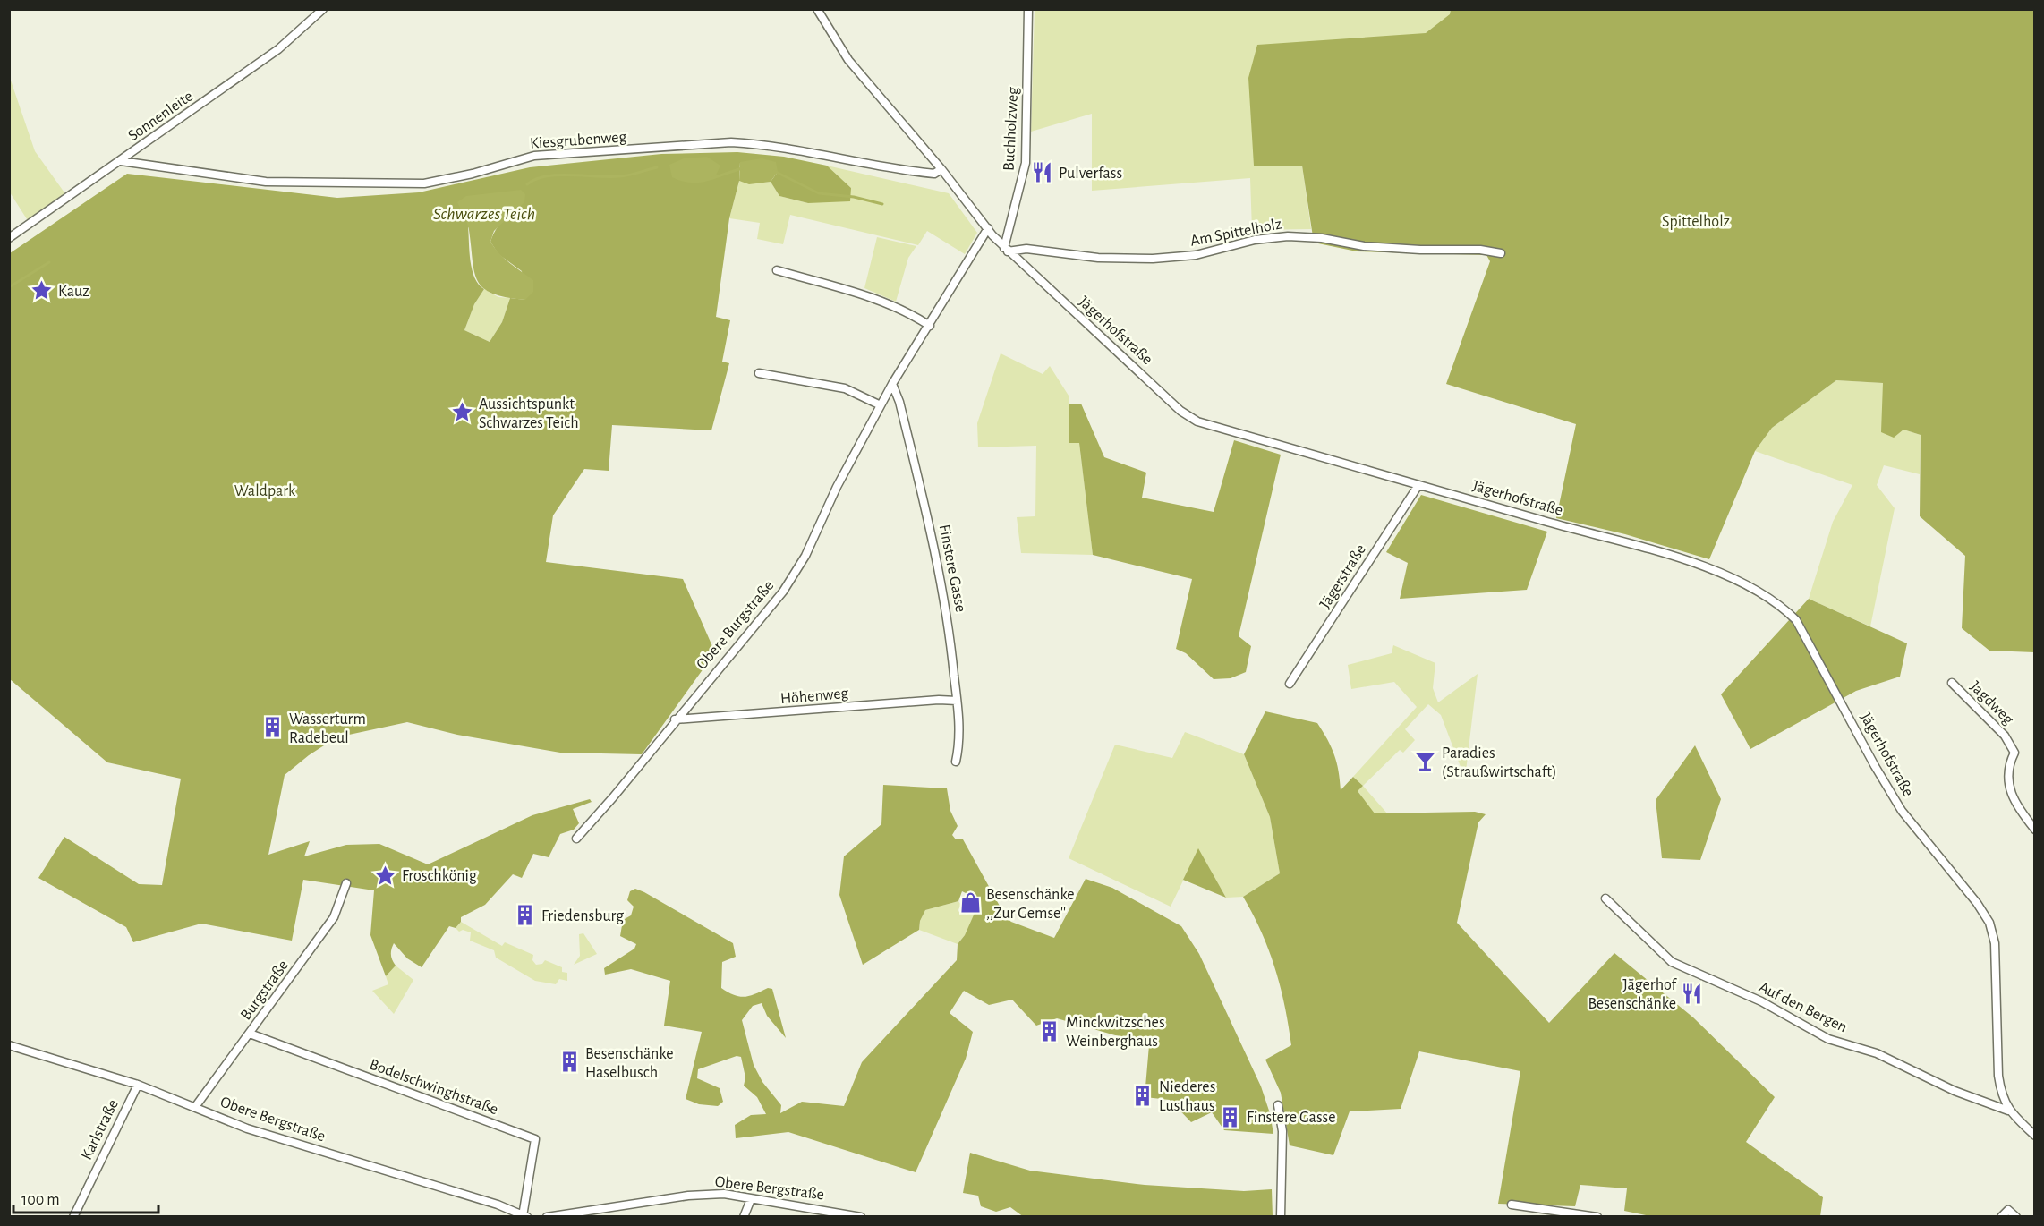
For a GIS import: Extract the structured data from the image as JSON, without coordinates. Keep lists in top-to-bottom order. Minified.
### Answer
{"streets":{"street":["Sonnenleite","Buchholzweg","Kiesgrubenweg","Am Spittelholz","Jägerhofstraße","Finstere Gasse","Jägerstraße","Obere Burgstraße","Höhenweg","Jagdweg","Burgstraße","Auf den Bergen","Bodelschwinghstraße","Obere Bergstraße","Karlstraße"]},"crossings":[["Sonnenleite","Kiesgrubenweg"],["Buchholzweg","Am Spittelholz"],["Buchholzweg","Jägerhofstraße"],["Kiesgrubenweg","Jägerhofstraße"],["Am Spittelholz","Jägerhofstraße"],["Jägerhofstraße","Jägerstraße"],["Jägerhofstraße","Obere Burgstraße"],["Jägerhofstraße","Auf den Bergen"],["Finstere Gasse","Obere Burgstraße"],["Finstere Gasse","Höhenweg"],["Obere Burgstraße","Höhenweg"],["Burgstraße","Bodelschwinghstraße"],["Burgstraße","Obere Bergstraße"],["Bodelschwinghstraße","Obere Bergstraße"],["Obere Bergstraße","Karlstraße"]],"water":["Schwarzes Teich"],"parks":["Spittelholz","Waldpark"],"places":{"restaurant":["Pulverfass","Jägerhof Besenschänke"],"place":["Kauz","Aussichtspunkt Schwarzes Teich","Froschkönig"],"building":["Wasserturm Radebeul","Friedensburg","Minckwitzsches Weinberghaus","Besenschänke Haselbusch","Niederes Lusthaus","Finstere Gasse"],"bar":["Paradies (Straußwirtschaft)"],"shop":["Besenschänke ,,Zur Gemse''"]},"scale_bar":"100 m"}
